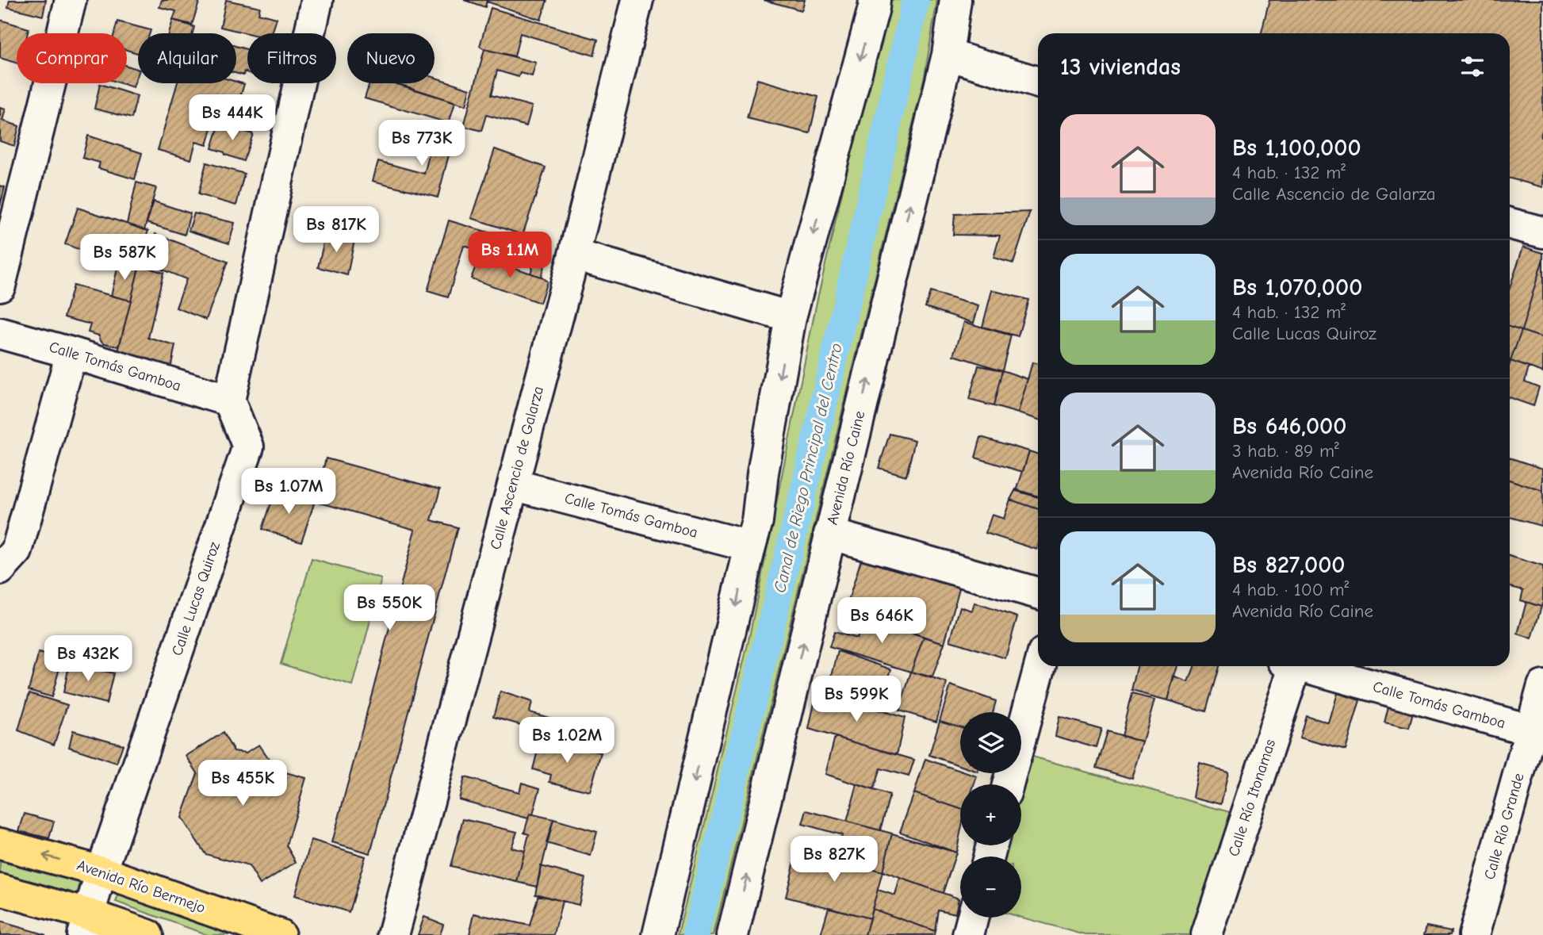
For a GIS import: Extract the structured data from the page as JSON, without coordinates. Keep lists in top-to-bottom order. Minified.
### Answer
{"streets":{"main road":["Avenida Río Bermejo"],"street":["Calle Tomás Gamboa","Calle Ascencio de Galarza","Avenida Río Caine","Calle Lucas Quiroz","Calle Río Itonamas","Calle Río Grande"]},"crossings":[["Calle Tomás Gamboa","Calle Ascencio de Galarza"],["Calle Tomás Gamboa","Calle Lucas Quiroz"],["Calle Tomás Gamboa","Calle Río Grande"],["Calle Lucas Quiroz","Avenida Río Bermejo"]],"water":["Canal de Riego Principal del Centro"],"page":{"chip":["Comprar","Alquilar","Filtros","Nuevo"],"heading":"13 viviendas","price":["Bs 444K","Bs 773K","Bs 817K","Bs 1.1M","Bs 587K","Bs 1.07M","Bs 550K","Bs 646K","Bs 432K","Bs 599K","Bs 1.02M","Bs 455K","Bs 827K"],"list":[{"name":"Bs 1,100,000","note":"4 hab. · 132 m² · Calle Ascencio de Galarza"},{"name":"Bs 1,070,000","note":"4 hab. · 132 m² · Calle Lucas Quiroz"},{"name":"Bs 646,000","note":"3 hab. · 89 m² · Avenida Río Caine"},{"name":"Bs 827,000","note":"4 hab. · 100 m² · Avenida Río Caine"}],"map_buttons":["+","−"]}}
